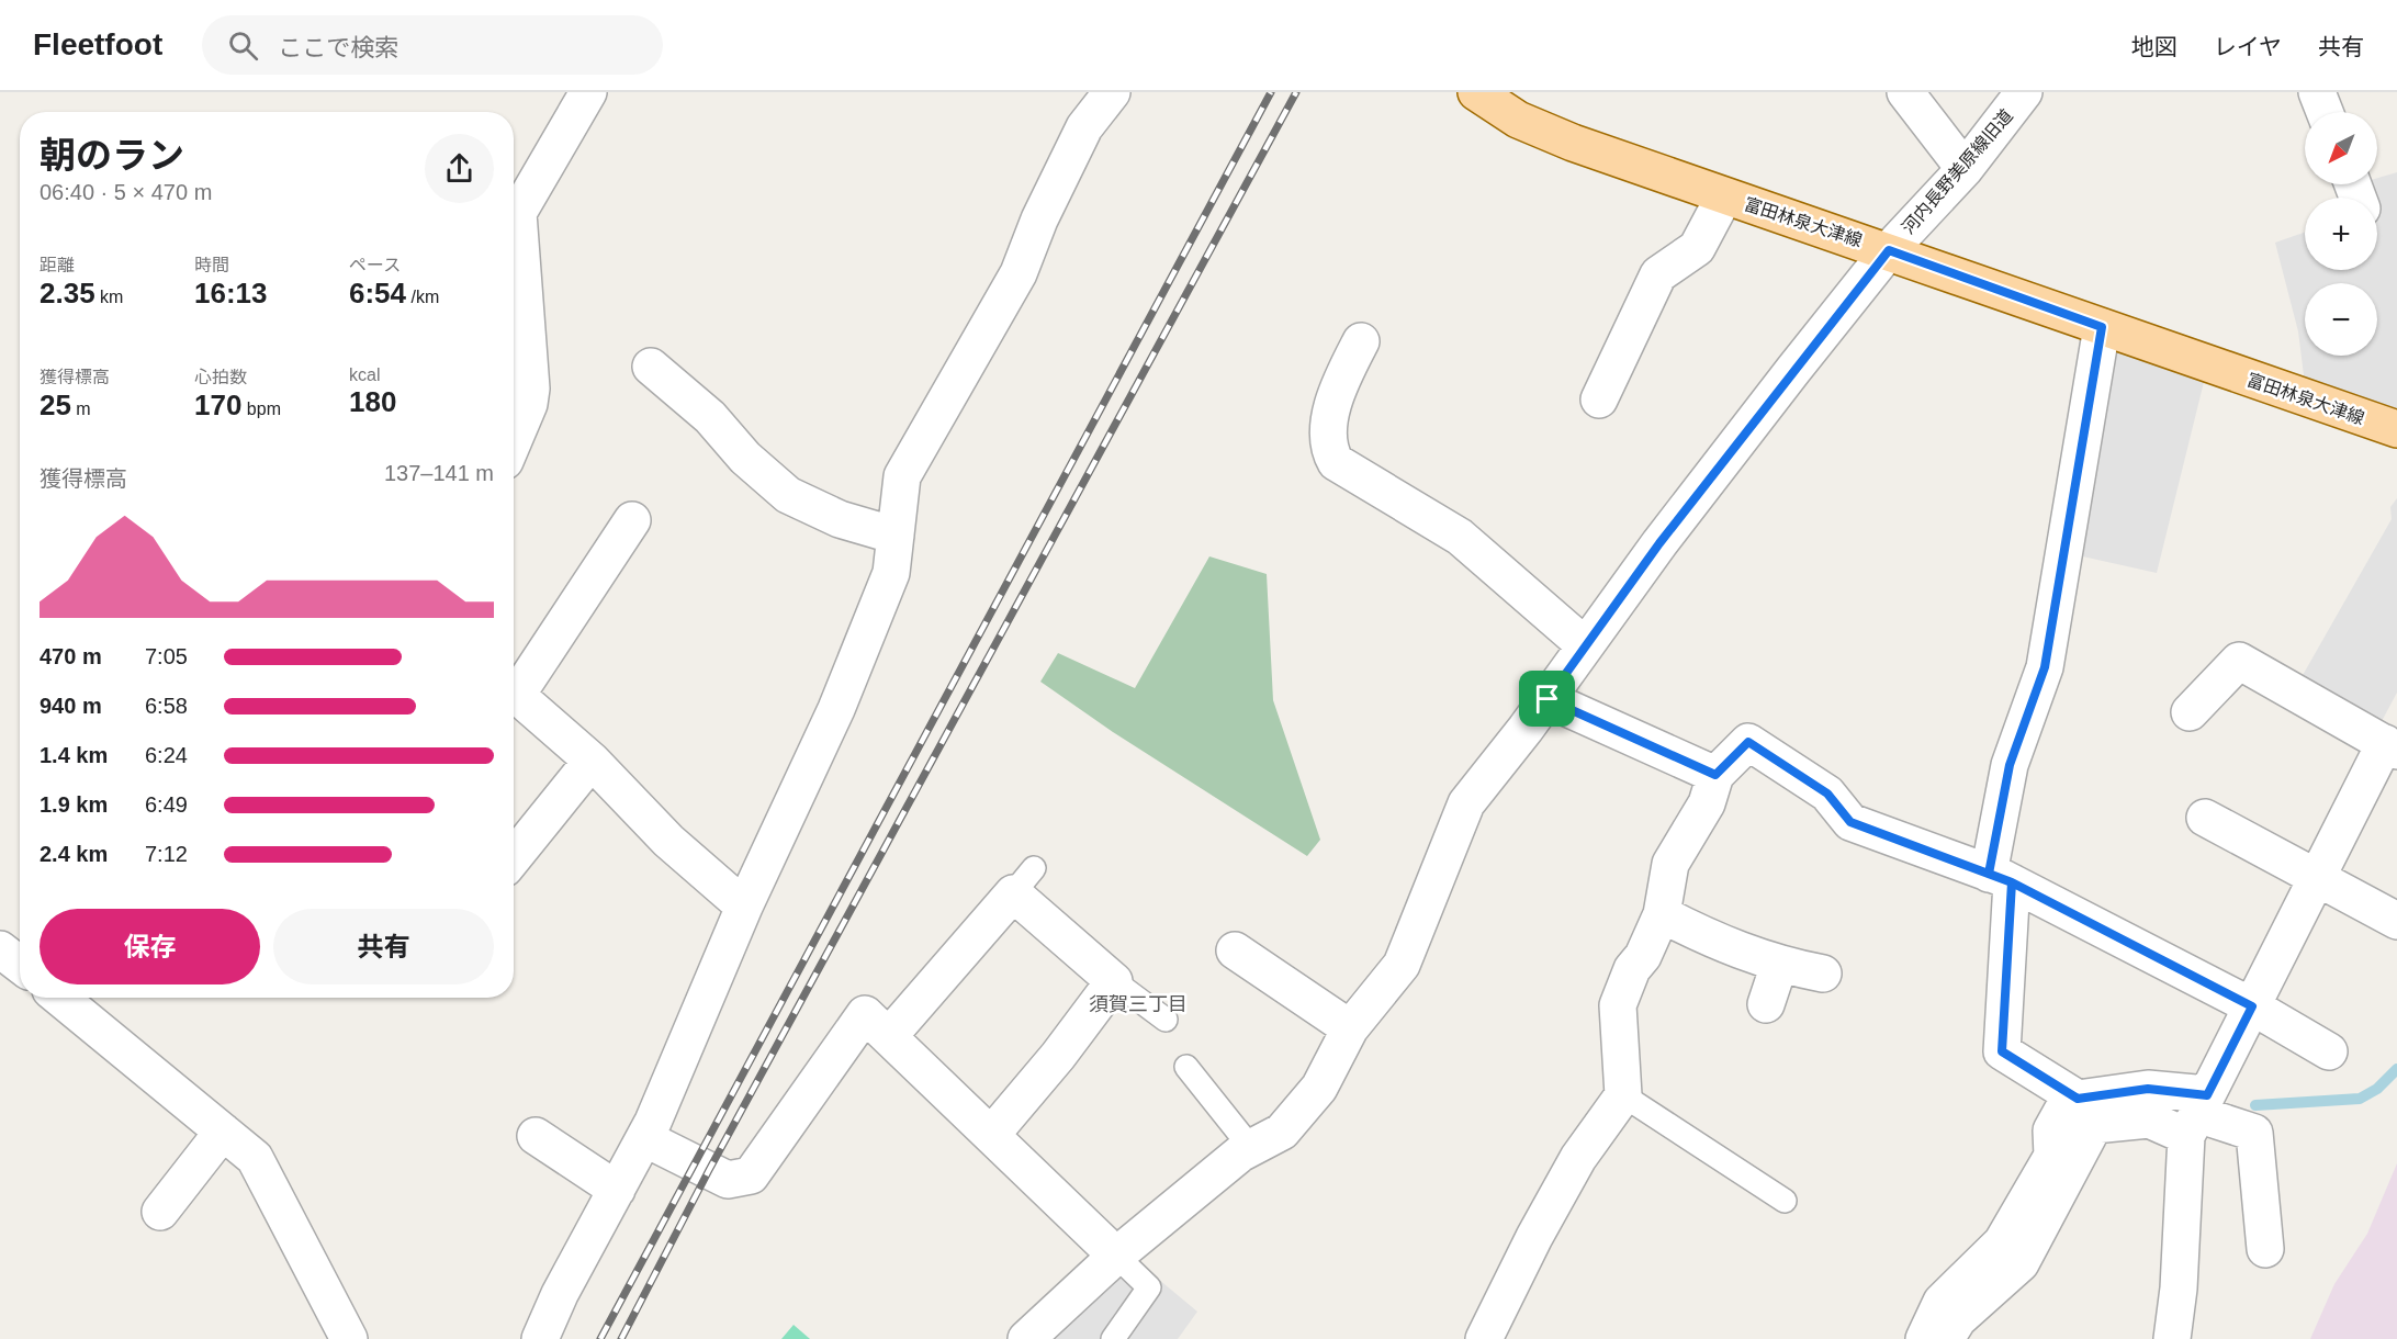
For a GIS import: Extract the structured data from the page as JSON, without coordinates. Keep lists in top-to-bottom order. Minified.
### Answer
{"streets":{"main road":["富田林泉大津線"],"street":["河内長野美原線旧道"]},"crossings":[["河内長野美原線旧道","富田林泉大津線"]],"districts":["須賀三丁目"],"north":"bottom left","page":{"header":"Fleetfoot","search":"ここで検索","nav":["地図","レイヤ","共有"],"map_buttons":["+","−"],"heading":["朝のラン","06:40 · 5 × 470 m"],"stats":[["距離","2.35 km"],["時間","16:13"],["ペース","6:54 /km"],["獲得標高","25 m"],["心拍数","170 bpm"],["kcal","180"]],"chart":["獲得標高","137–141 m"],"list":[{"name":"470 m","note":"7:05"},{"name":"940 m","note":"6:58"},{"name":"1.4 km","note":"6:24"},{"name":"1.9 km","note":"6:49"},{"name":"2.4 km","note":"7:12"}],"buttons":["保存","共有"]}}
